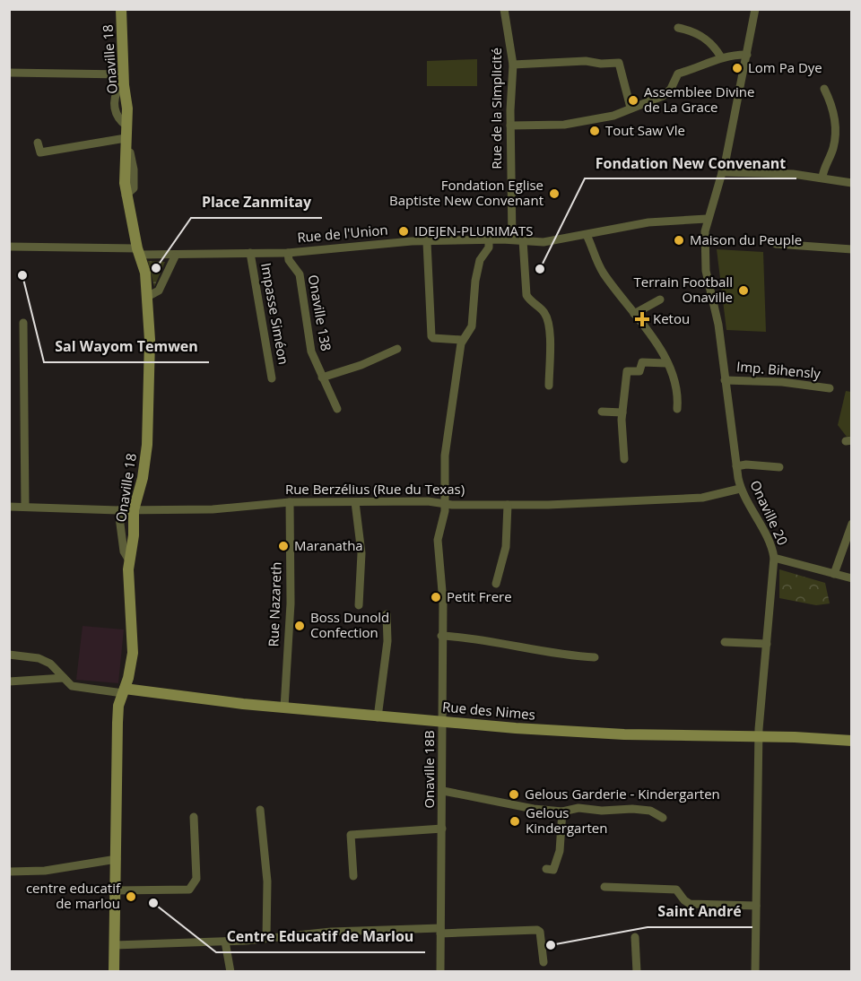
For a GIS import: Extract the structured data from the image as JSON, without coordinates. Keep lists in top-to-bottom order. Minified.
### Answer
{"streets":{"street":["Onaville 18","Rue de la Simplicité","Rue de l'Union","Onaville 138","Impasse Siméon","Imp. Bihensly","Rue Berzélius (Rue du Texas)","Onaville 20","Rue Nazareth","Rue des Nimes","Onaville 18B"]},"crossings":[["Onaville 18","Rue de l'Union"],["Onaville 18","Rue Berzélius (Rue du Texas)"],["Onaville 18","Rue des Nimes"],["Rue de la Simplicité","Rue de l'Union"],["Rue de l'Union","Onaville 138"],["Rue de l'Union","Impasse Siméon"],["Rue de l'Union","Onaville 20"],["Rue de l'Union","Onaville 18B"],["Imp. Bihensly","Onaville 20"],["Rue Berzélius (Rue du Texas)","Onaville 20"],["Rue Berzélius (Rue du Texas)","Rue Nazareth"],["Rue Berzélius (Rue du Texas)","Onaville 18B"],["Onaville 20","Rue des Nimes"],["Rue Nazareth","Rue des Nimes"],["Rue des Nimes","Onaville 18B"]],"places":{"other":["Lom Pa Dye","Assemblee Divine de La Grace","Tout Saw Vle","Fondation Eglise Baptiste New Convenant","IDEJEN-PLURIMATS","Maison du Peuple","Place Zanmitay","Fondation New Convenant","Sal Wayom Temwen","Terrain Football Onaville","Maranatha","Petit Frere","Boss Dunold Confection","Gelous Garderie - Kindergarten","Gelous Kindergarten","centre educatif de marlou","Centre Educatif de Marlou","Saint André"],"health":["Ketou"]}}
